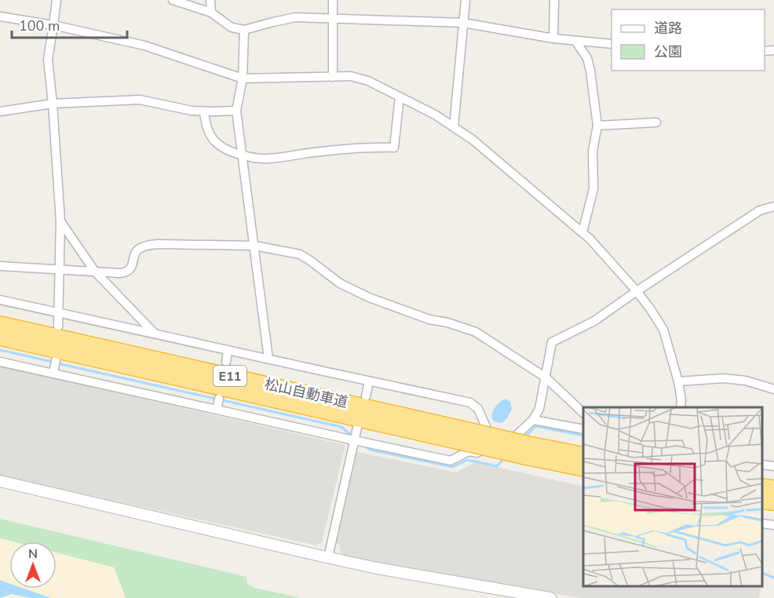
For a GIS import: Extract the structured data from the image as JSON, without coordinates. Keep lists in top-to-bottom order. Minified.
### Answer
{"streets":{"highway":["E11","松山自動車道"]},"legend":["道路","公園"],"scale_bar":"100 m","north":"top"}
